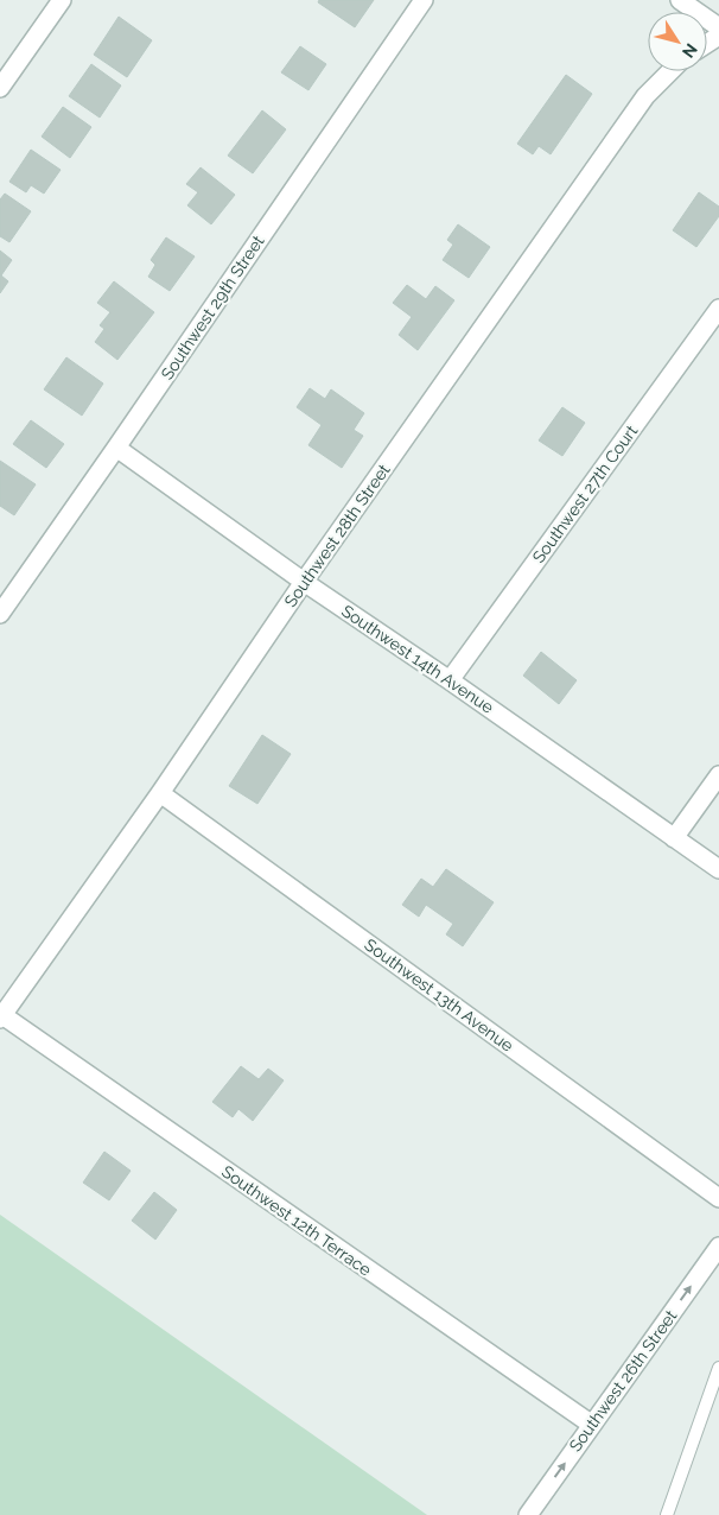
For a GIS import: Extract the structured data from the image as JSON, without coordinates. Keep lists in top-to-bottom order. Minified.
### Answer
{"streets":{"street":["Southwest 29th Street","Southwest 27th Court","Southwest 28th Street","Southwest 14th Avenue","Southwest 13th Avenue","Southwest 12th Terrace","Southwest 26th Street"]},"crossings":[["Southwest 29th Street","Southwest 14th Avenue"],["Southwest 27th Court","Southwest 14th Avenue"],["Southwest 28th Street","Southwest 14th Avenue"],["Southwest 28th Street","Southwest 13th Avenue"],["Southwest 28th Street","Southwest 12th Terrace"],["Southwest 12th Terrace","Southwest 26th Street"]],"one_way":["Southwest 26th Street"],"north":"bottom right"}
